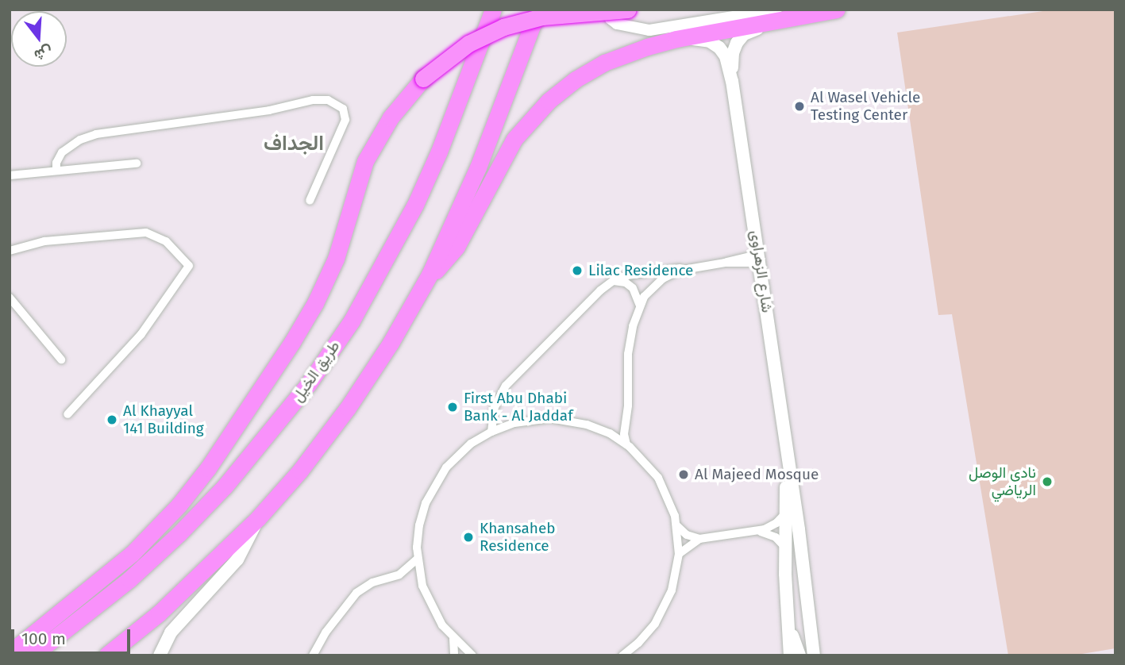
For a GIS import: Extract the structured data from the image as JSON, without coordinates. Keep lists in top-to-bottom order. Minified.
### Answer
{"streets":{"highway":["طريق الخيل"],"main road":["شارع الزهراوى"]},"districts":["الجداف"],"places":["Al Wasel Vehicle Testing Center","Lilac Residence","First Abu Dhabi Bank - Al Jaddaf","Al Khayyal 141 Building","Al Majeed Mosque","نادي الوصل الرياضي","Khansaheb Residence"],"scale_bar":"100 m","north":"bottom"}
